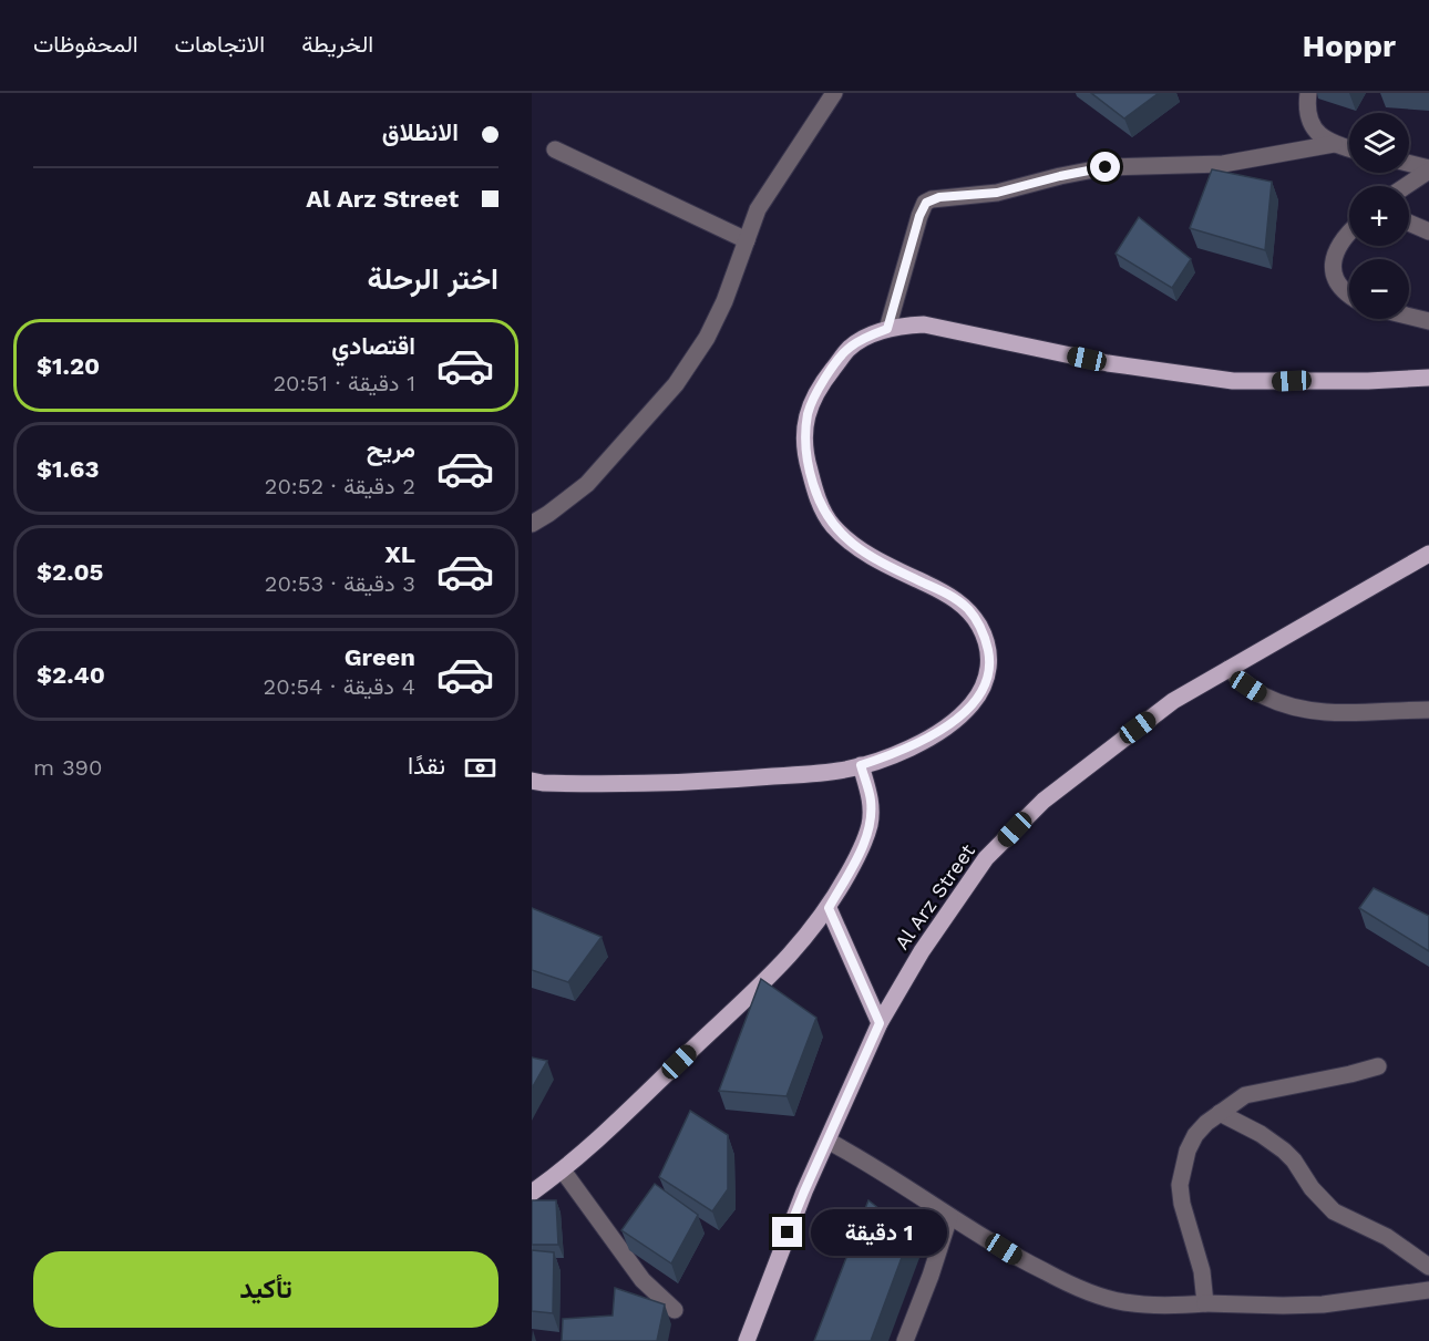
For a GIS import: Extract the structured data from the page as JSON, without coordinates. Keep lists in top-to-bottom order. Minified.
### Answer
{"streets":{"main road":["Al Arz Street"]},"page":{"header":"Hoppr","nav":["الخريطة","الاتجاهات","المحفوظات"],"banner":["الانطلاق","Al Arz Street"],"map_buttons":["+","−"],"heading":"اختر الرحلة","list":[{"name":"اقتصادي","note":"1 دقيقة · 20:51","value":"$1.20"},{"name":"مريح","note":"2 دقيقة · 20:52","value":"$1.63"},{"name":"XL","note":"3 دقيقة · 20:53","value":"$2.05"},{"name":"Green","note":"4 دقيقة · 20:54","value":"$2.40"}],"pay":["نقدًا","390 m"],"bubble":"1 دقيقة","buttons":"تأكيد"}}
